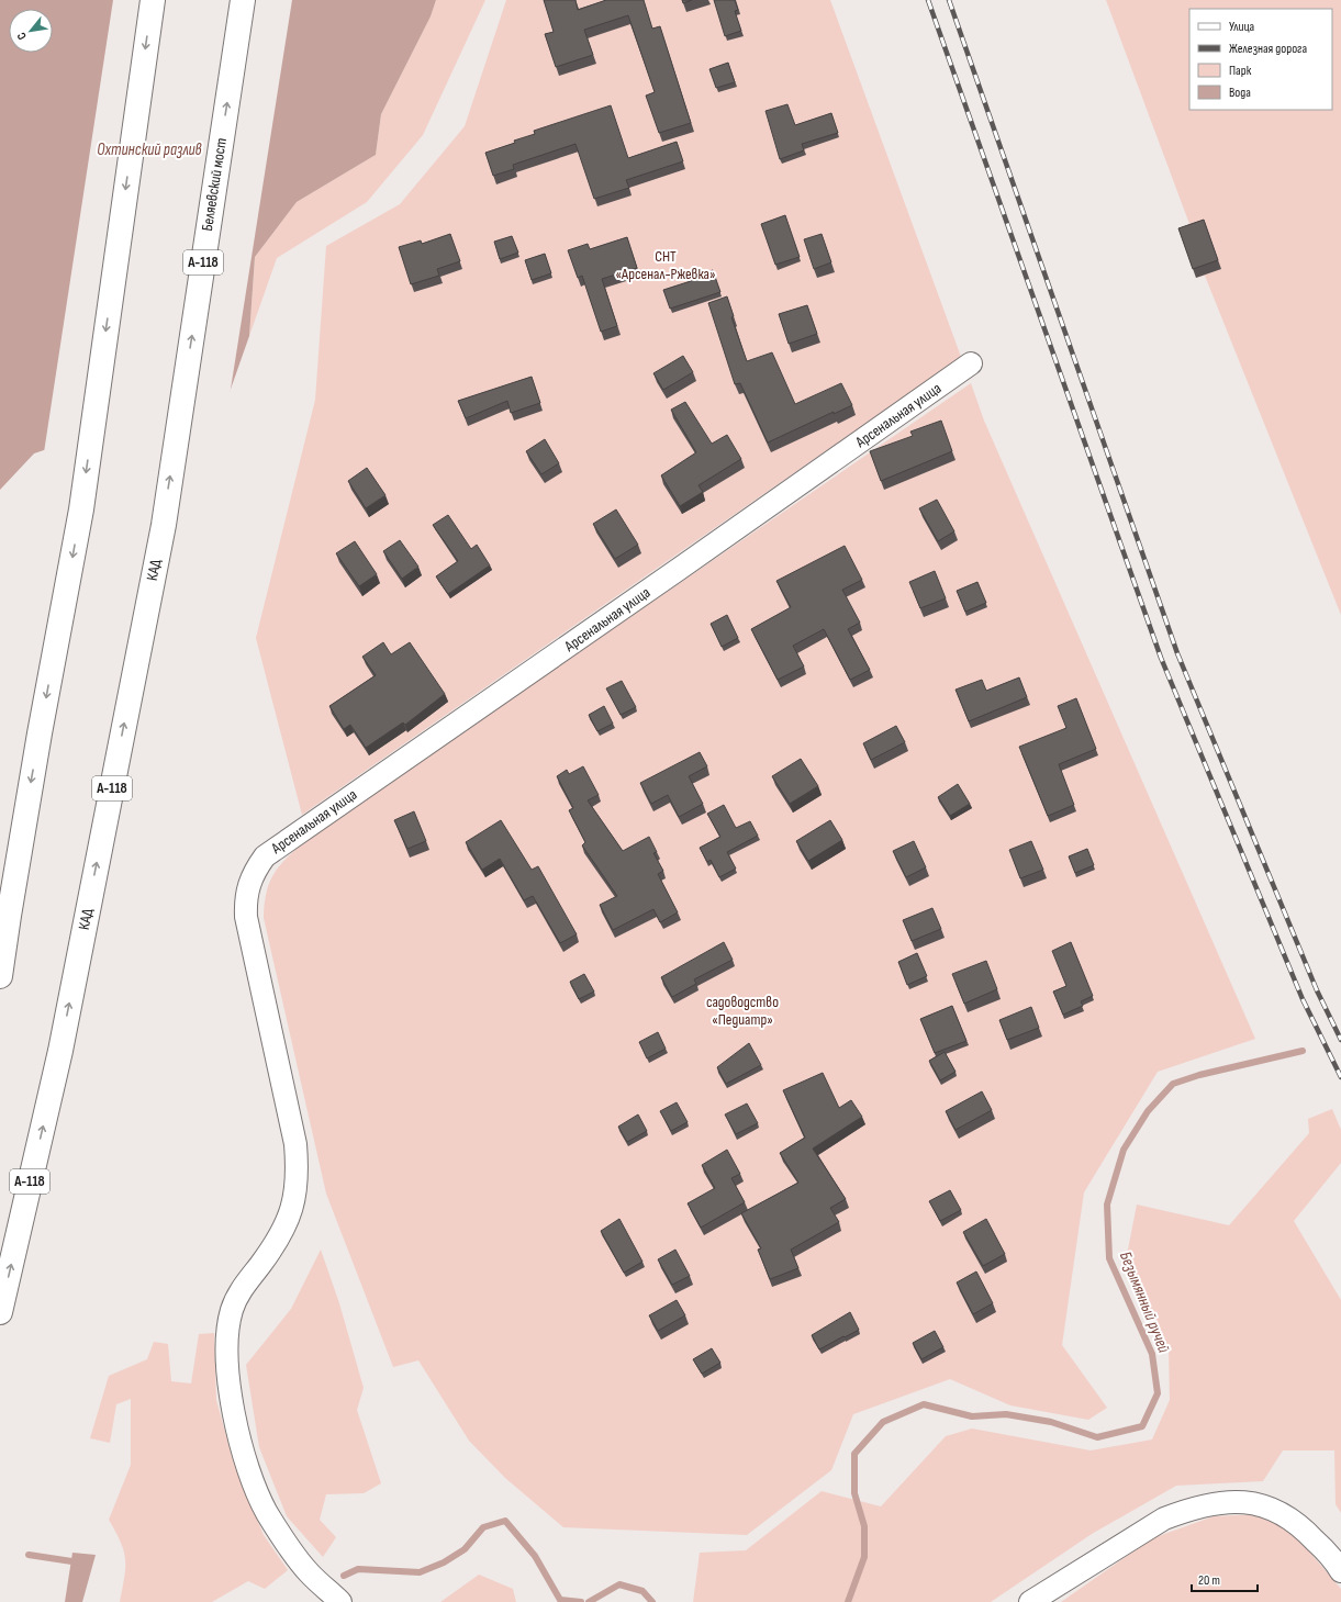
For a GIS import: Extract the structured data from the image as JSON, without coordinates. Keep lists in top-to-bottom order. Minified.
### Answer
{"streets":{"highway":["Беляевский мост","А-118","КАД"],"street":["Арсенальная улица"]},"crossings":[["Беляевский мост","КАД"]],"water":["Охтинский разлив","Безымянный ручей"],"parks":["СНТ «Арсенал-Ржевка»","садоводство «Педиатр»"],"legend":["Улица","Железная дорога","Парк","Вода"],"scale_bar":"20 m","north":"bottom left"}
